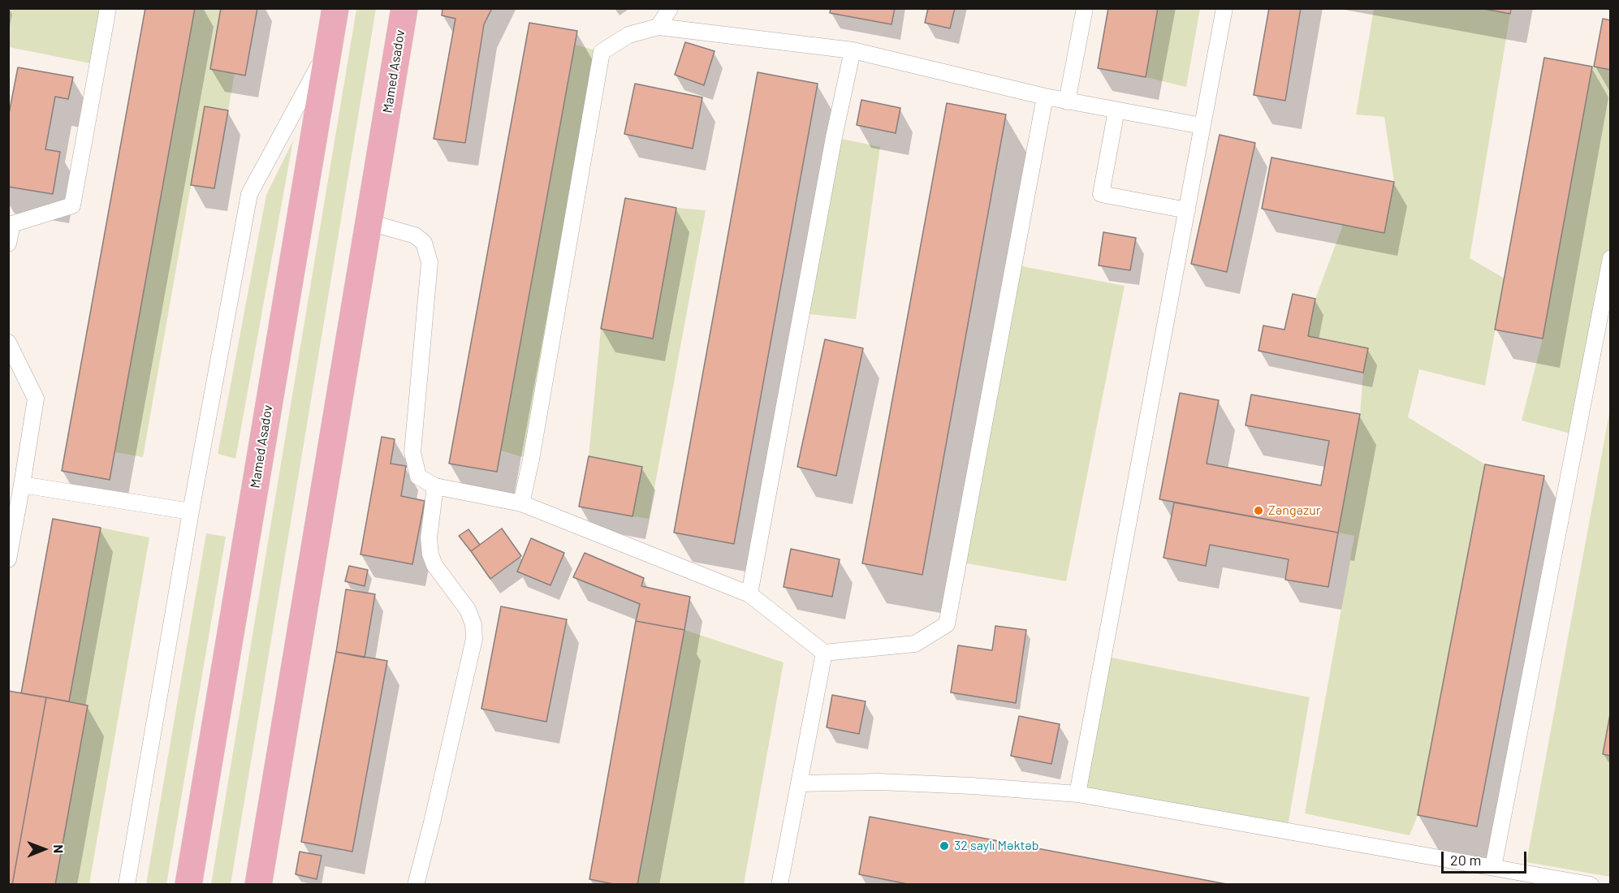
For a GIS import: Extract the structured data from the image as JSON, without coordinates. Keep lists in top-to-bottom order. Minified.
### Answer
{"streets":{"main road":["Mamed Asadov"]},"places":["Zəngəzur","32 saylı Məktəb"],"scale_bar":"20 m","north":"right"}
